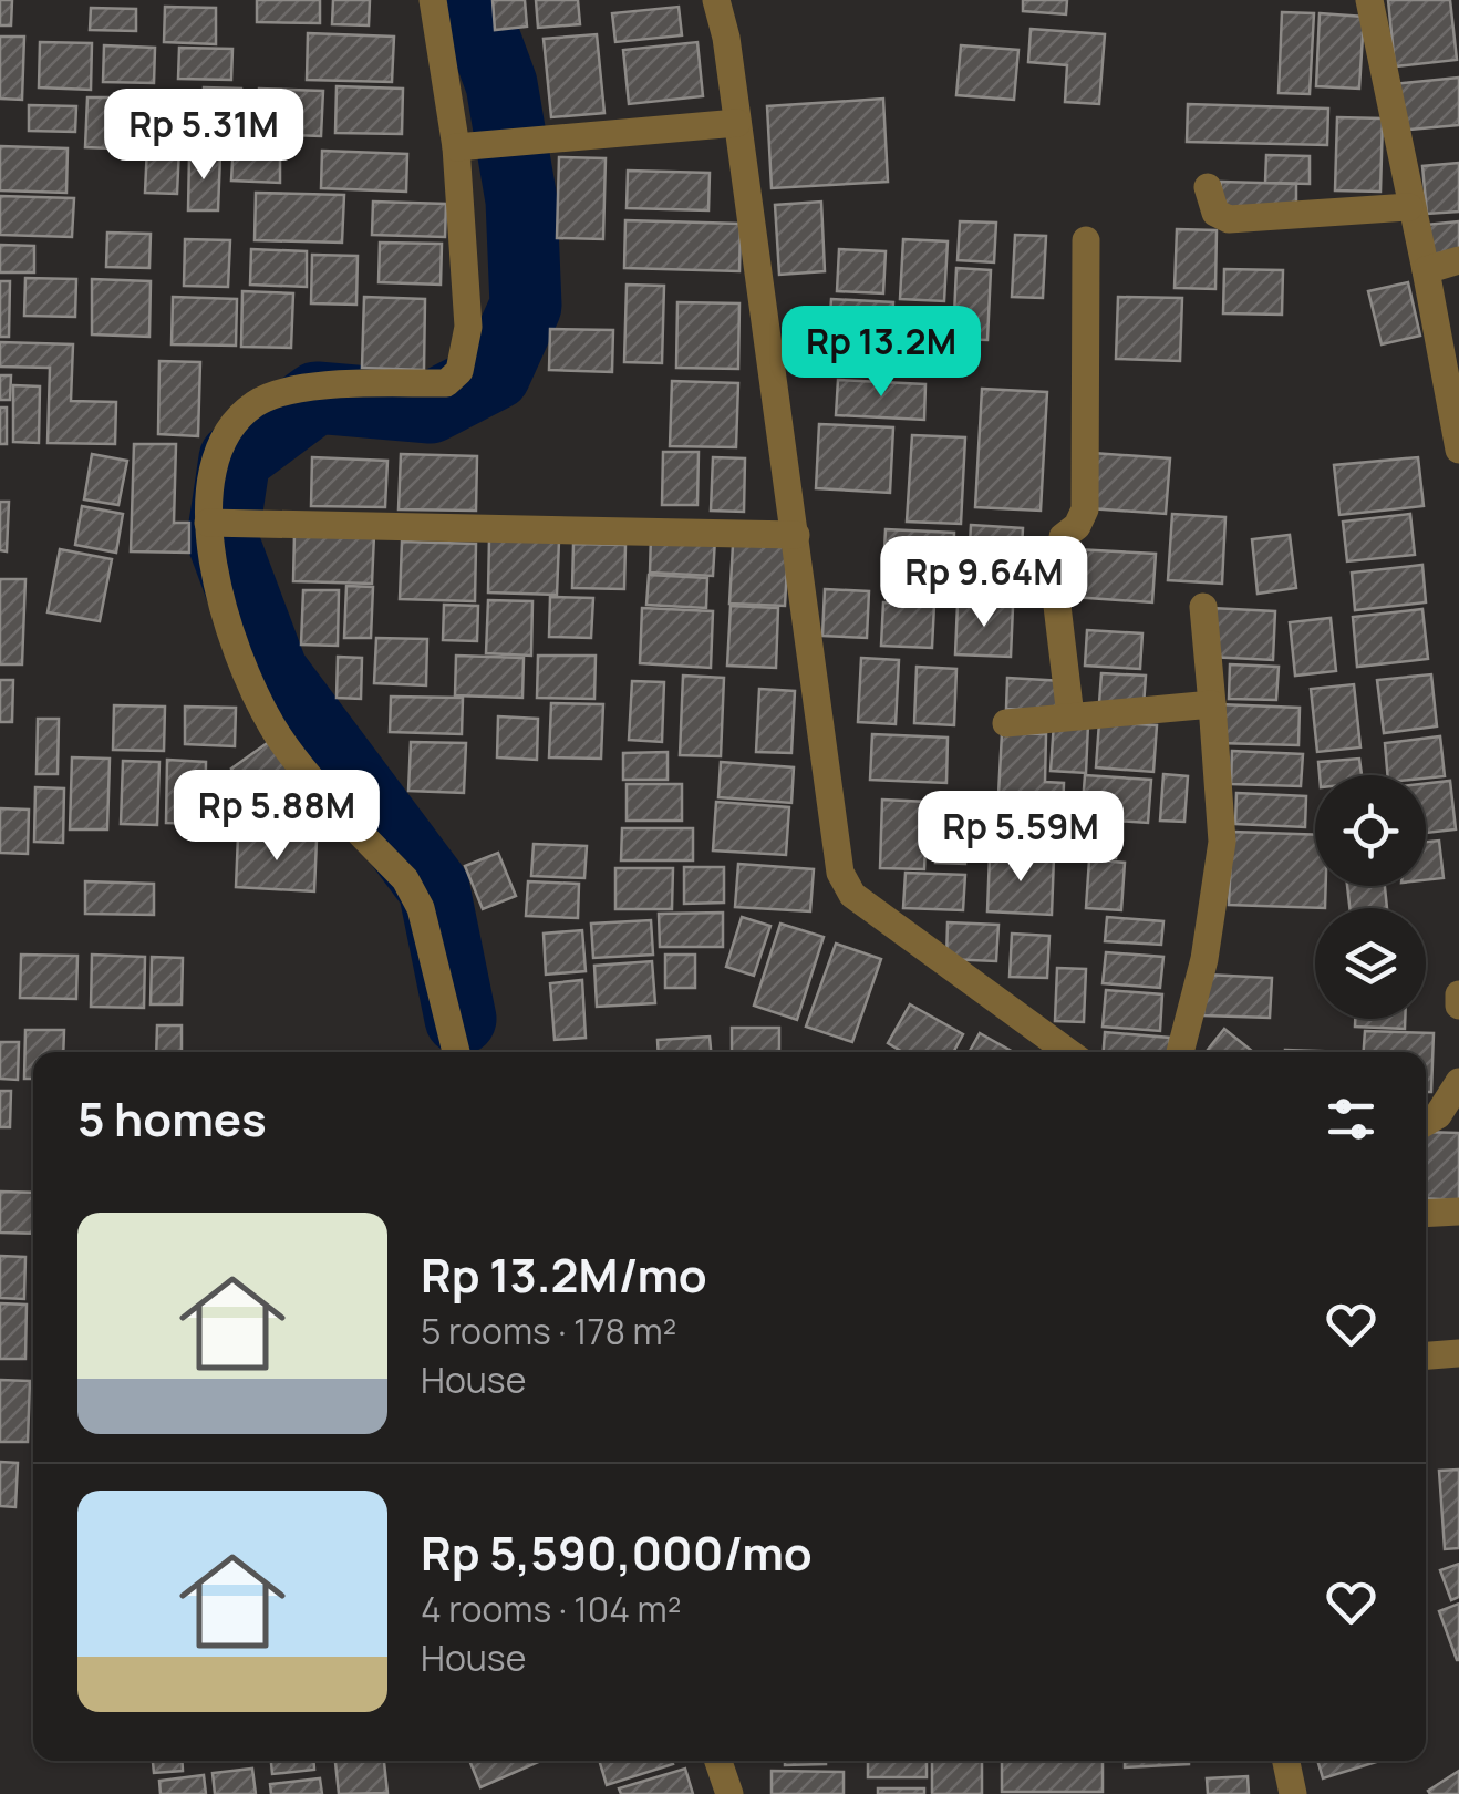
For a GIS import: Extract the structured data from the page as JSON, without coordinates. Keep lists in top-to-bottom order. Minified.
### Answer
{"page":{"price":["Rp 5.31M","Rp 13.2M","Rp 9.64M","Rp 5.88M","Rp 5.59M"],"heading":"5 homes","list":[{"name":"Rp 13.2M/mo","note":"5 rooms · 178 m² · House"},{"name":"Rp 5,590,000/mo","note":"4 rooms · 104 m² · House"}]}}
